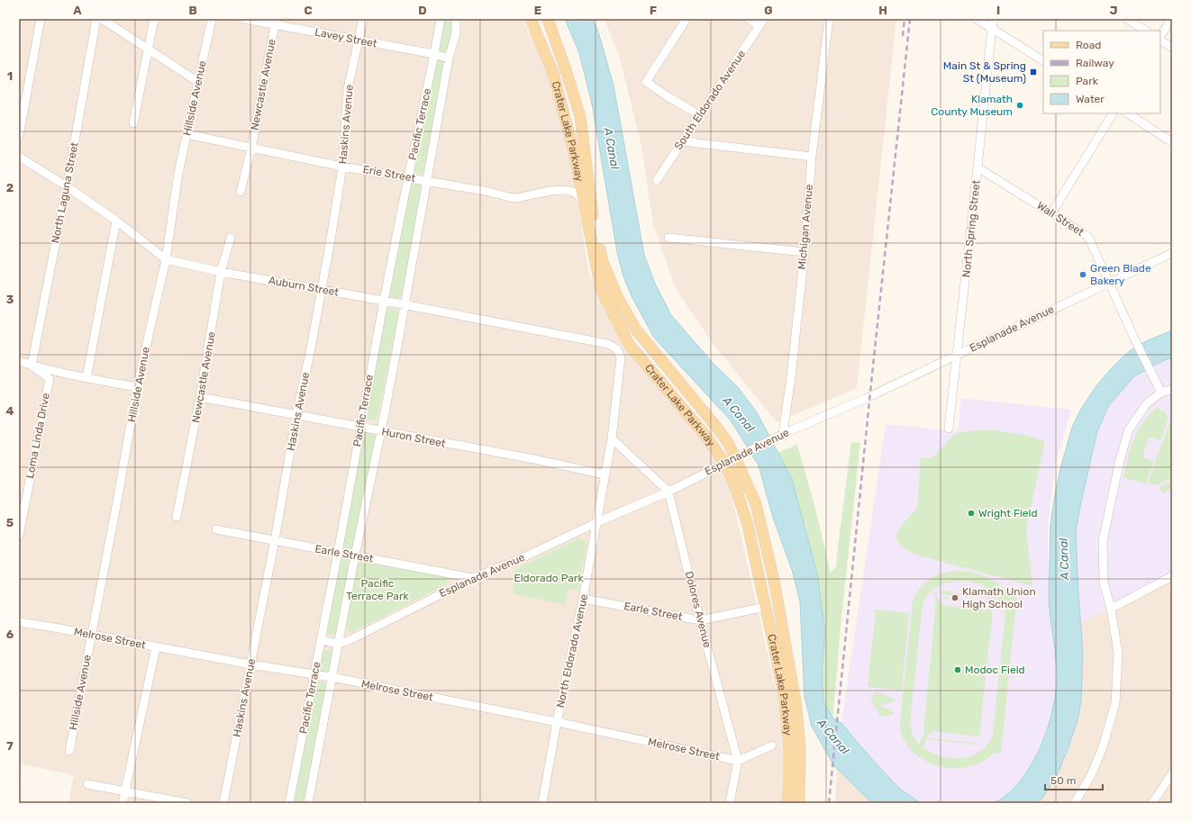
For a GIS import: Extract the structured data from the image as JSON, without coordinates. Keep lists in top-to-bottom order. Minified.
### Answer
{"streets":{"main road":["Crater Lake Parkway"],"street":["Lavey Street","Newcastle Avenue","Hillside Avenue","South Eldorado Avenue","Haskins Avenue","Pacific Terrace","Erie Street","North Laguna Street","Wall Street","Michigan Avenue","North Spring Street","Auburn Street","Esplanade Avenue","Loma Linda Drive","Huron Street","Earle Street","Dolores Avenue","Melrose Street","North Eldorado Avenue"]},"crossings":[["Lavey Street","Newcastle Avenue"],["Lavey Street","Haskins Avenue"],["Lavey Street","Pacific Terrace"],["Newcastle Avenue","Erie Street"],["Newcastle Avenue","Auburn Street"],["Newcastle Avenue","Huron Street"],["Hillside Avenue","Erie Street"],["Hillside Avenue","Auburn Street"],["Hillside Avenue","Melrose Street"],["Haskins Avenue","Erie Street"],["Haskins Avenue","Auburn Street"],["Haskins Avenue","Huron Street"],["Haskins Avenue","Earle Street"],["Haskins Avenue","Melrose Street"],["Pacific Terrace","Erie Street"],["Pacific Terrace","Auburn Street"],["Pacific Terrace","Esplanade Avenue"],["Pacific Terrace","Huron Street"],["Pacific Terrace","Earle Street"],["Pacific Terrace","Melrose Street"],["Crater Lake Parkway","Erie Street"],["Crater Lake Parkway","Esplanade Avenue"],["Crater Lake Parkway","Earle Street"],["North Laguna Street","Auburn Street"],["North Laguna Street","Loma Linda Drive"],["Wall Street","North Spring Street"],["Wall Street","Esplanade Avenue"],["Michigan Avenue","Esplanade Avenue"],["North Spring Street","Esplanade Avenue"],["Auburn Street","North Eldorado Avenue"],["Esplanade Avenue","Earle Street"],["Esplanade Avenue","Dolores Avenue"],["Esplanade Avenue","North Eldorado Avenue"],["Huron Street","North Eldorado Avenue"],["Earle Street","Dolores Avenue"],["Earle Street","North Eldorado Avenue"],["Dolores Avenue","Melrose Street"],["Melrose Street","North Eldorado Avenue"]],"water":["A Canal"],"parks":["Eldorado Park","Pacific Terrace Park"],"places":{"transit":["Main St & Spring St (Museum)"],"other":["Klamath County Museum","Green Blade Bakery","Wright Field","Klamath Union High School","Modoc Field"]},"legend":["Road","Railway","Park","Water"],"scale_bar":"50 m","grid":{"columns":["A","B","C","D","E","F","G","H","I","J"],"rows":["1","2","3","4","5","6","7"]}}
